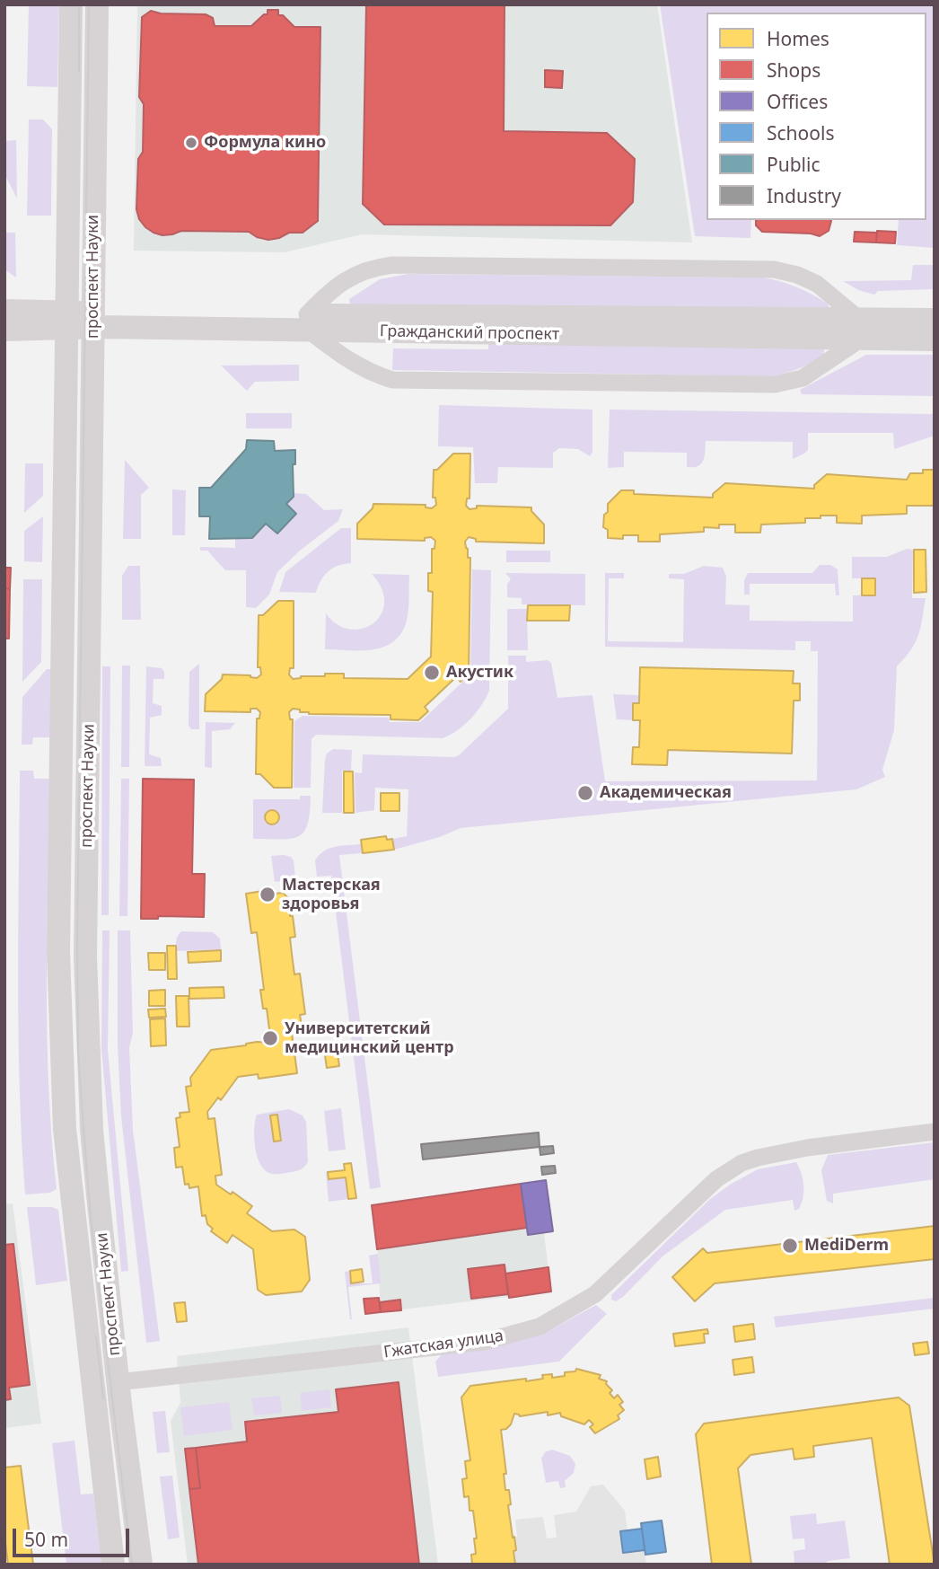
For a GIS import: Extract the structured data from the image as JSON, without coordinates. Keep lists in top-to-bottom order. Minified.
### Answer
{"streets":{"main road":["проспект Науки","Гражданский проспект"],"street":["Гжатская улица"]},"crossings":[["проспект Науки","Гражданский проспект"],["проспект Науки","Гжатская улица"]],"places":["Формула кино","Акустик","Академическая","Мастерская здоровья","Университетский медицинский центр","MediDerm"],"legend":["Homes","Shops","Offices","Schools","Public","Industry"],"scale_bar":"50 m"}
